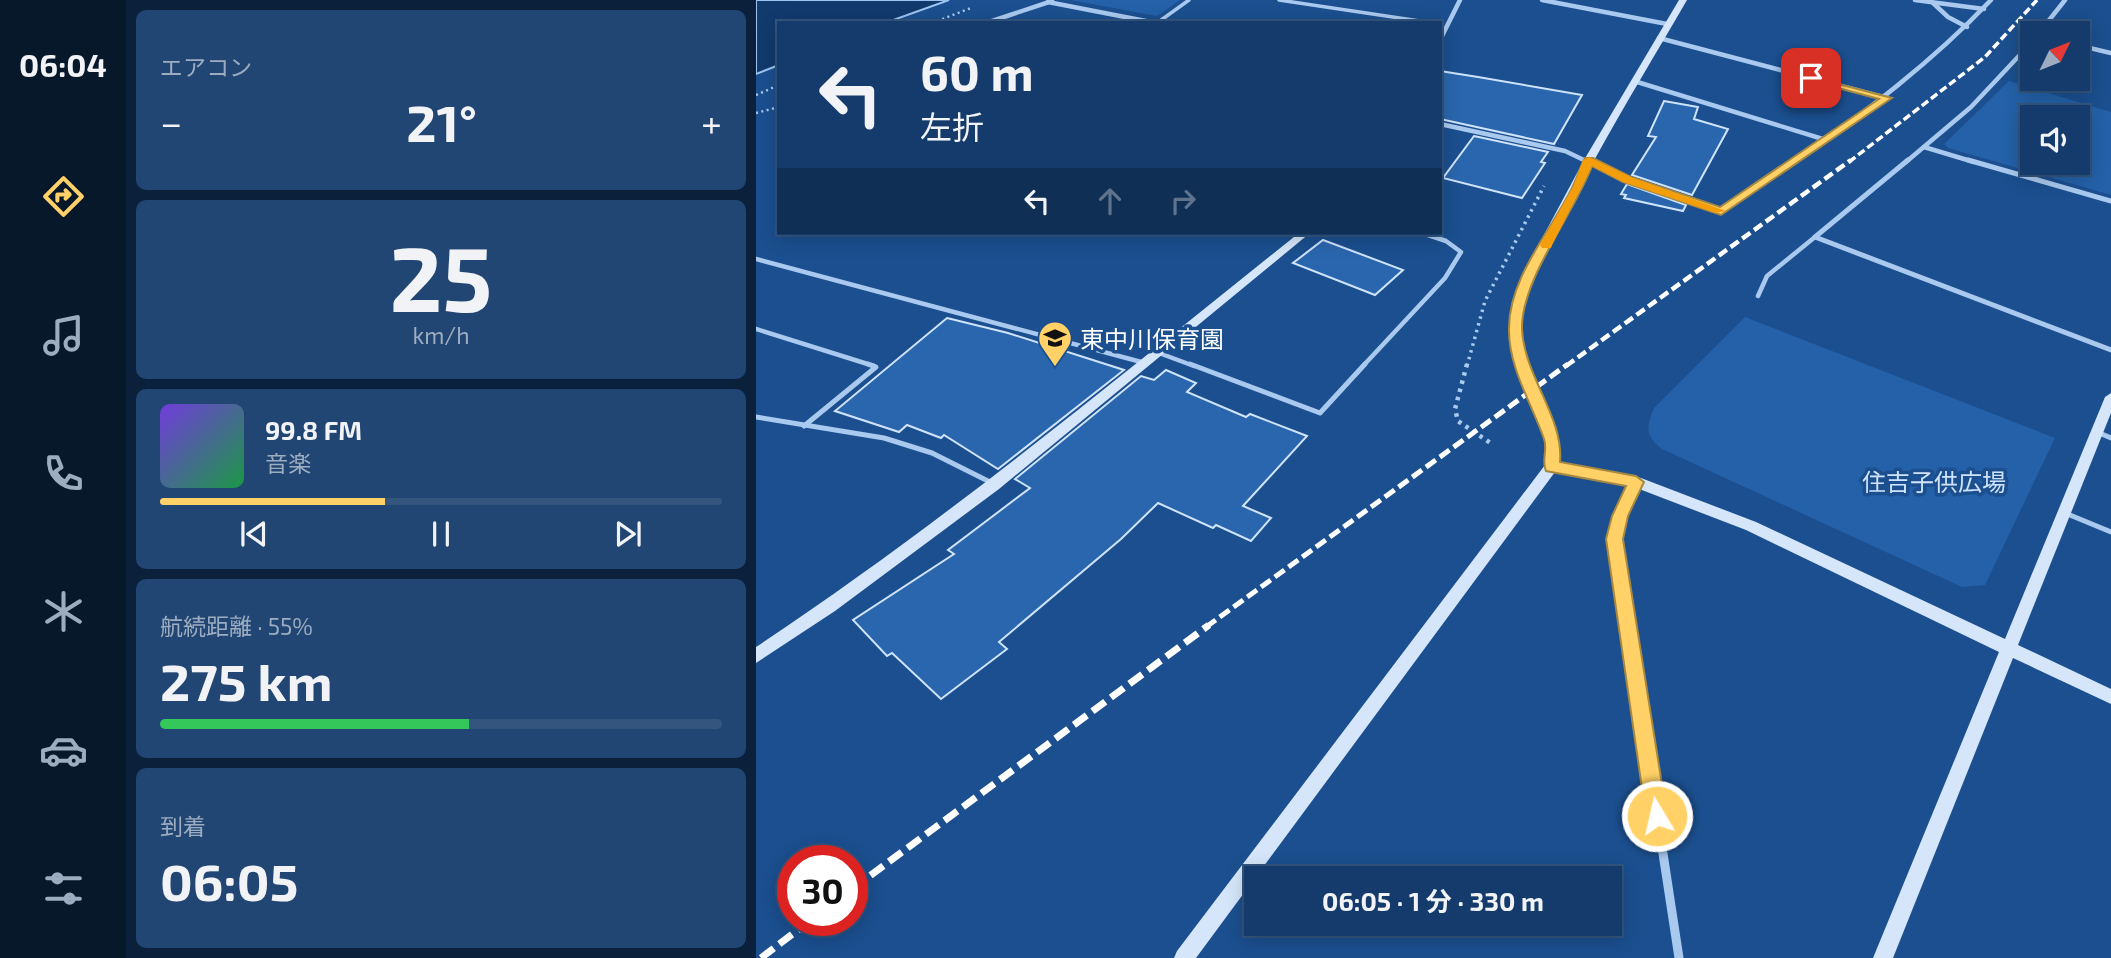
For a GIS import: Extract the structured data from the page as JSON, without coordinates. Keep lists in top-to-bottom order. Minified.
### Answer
{"parks":["住吉子供広場"],"places":{"school or university":["東中川保育園"]},"north":"top right","page":{"tabs":"06:04","tile":["エアコン",["25","km/h"],["航続距離 · 55%","275 km"],["到着","06:05"]],"turn":["60 m","左折"],"heat":["−","21°","+"],"song":["99.8 FM","音楽"],"limit":"30","trip":"06:05 · 1 分 · 330 m"}}
